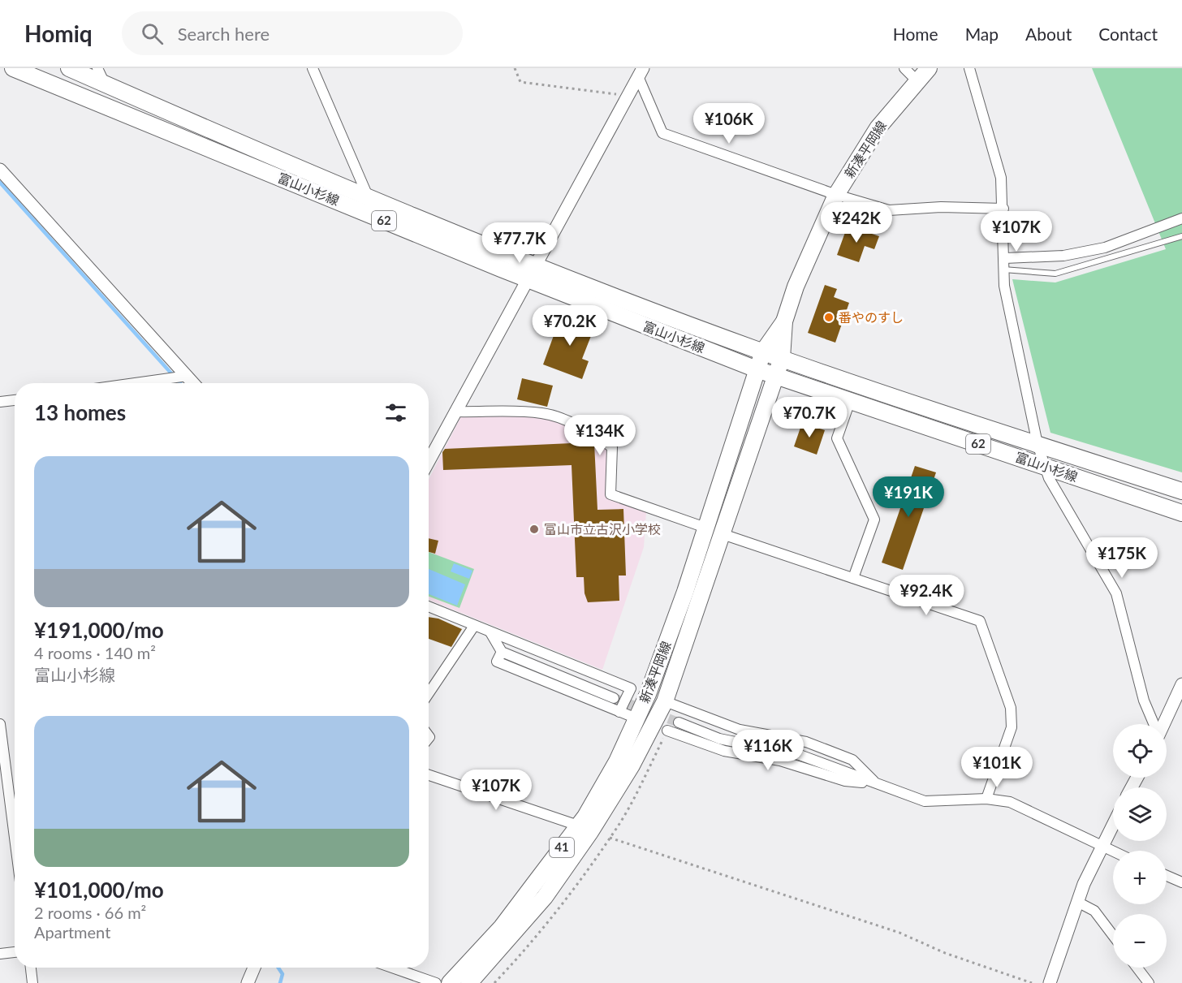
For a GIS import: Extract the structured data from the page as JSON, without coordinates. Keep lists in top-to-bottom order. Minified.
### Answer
{"streets":{"main road":["新湊平岡線","富山小杉線","62","41"]},"crossings":[["新湊平岡線","富山小杉線"]],"places":["番やのすし","富山市立古沢小学校"],"page":{"header":"Homiq","search":"Search here","nav":["Home","Map","About","Contact"],"price":["¥106K","¥242K","¥107K","¥77.7K","¥70.2K","¥70.7K","¥134K","¥191K","¥175K","¥92.4K","¥116K","¥101K","¥107K"],"heading":"13 homes","list":[{"name":"¥191,000/mo","note":"4 rooms · 140 m² · 富山小杉線"},{"name":"¥101,000/mo","note":"2 rooms · 66 m² · Apartment"}],"map_buttons":["+","−"]}}
